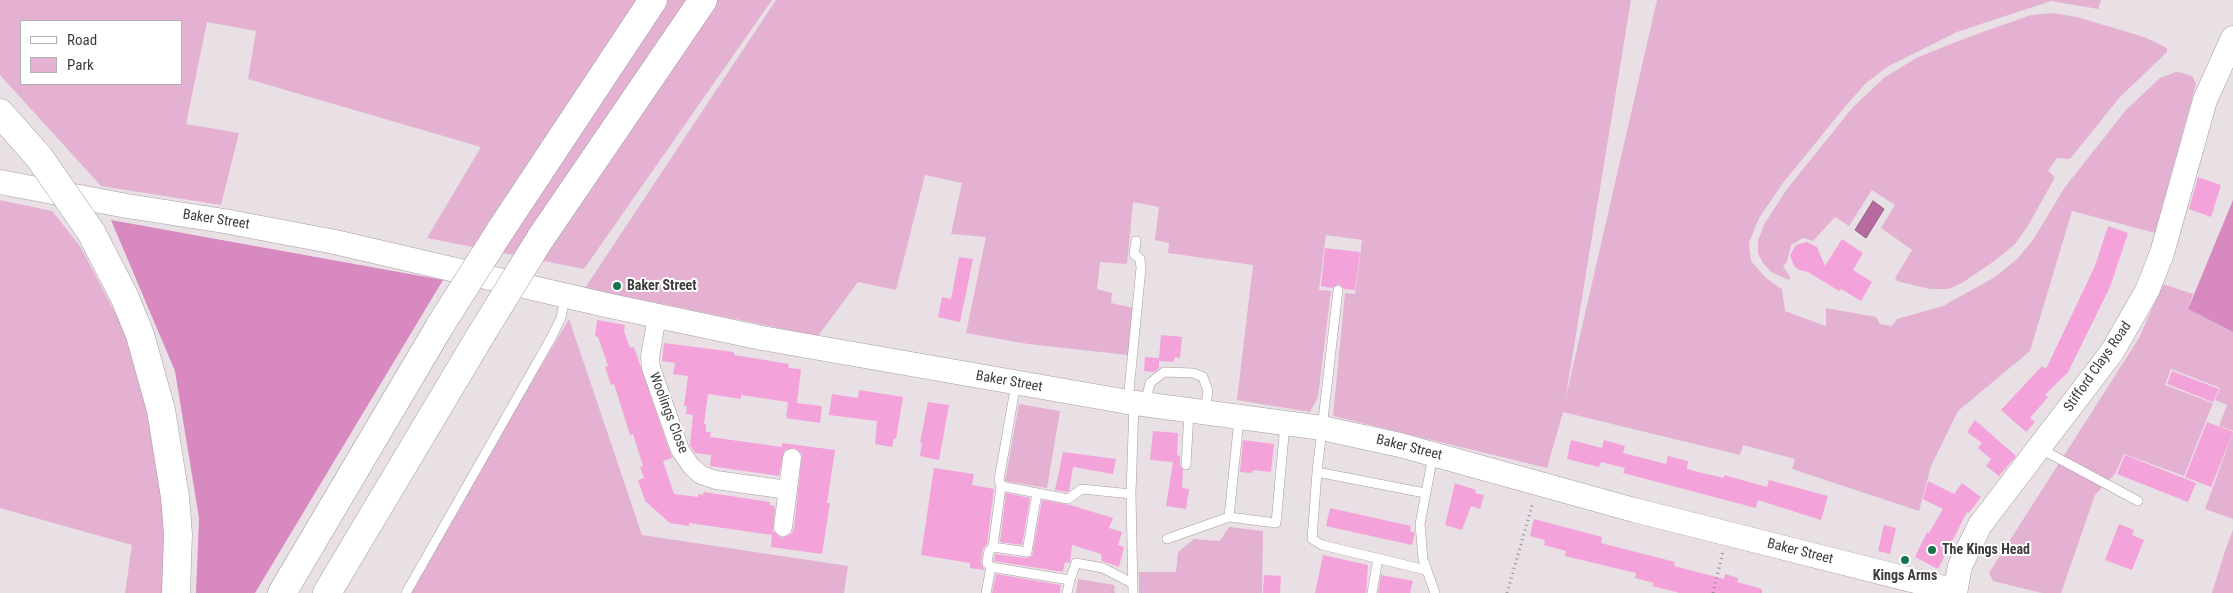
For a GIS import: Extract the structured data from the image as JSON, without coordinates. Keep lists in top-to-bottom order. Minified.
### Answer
{"streets":{"main road":["Baker Street","Stifford Clays Road"],"street":["Woolings Close"]},"crossings":[["Baker Street","Stifford Clays Road"],["Baker Street","Woolings Close"]],"places":["Baker Street","The Kings Head","Kings Arms"],"legend":["Road","Park"]}
